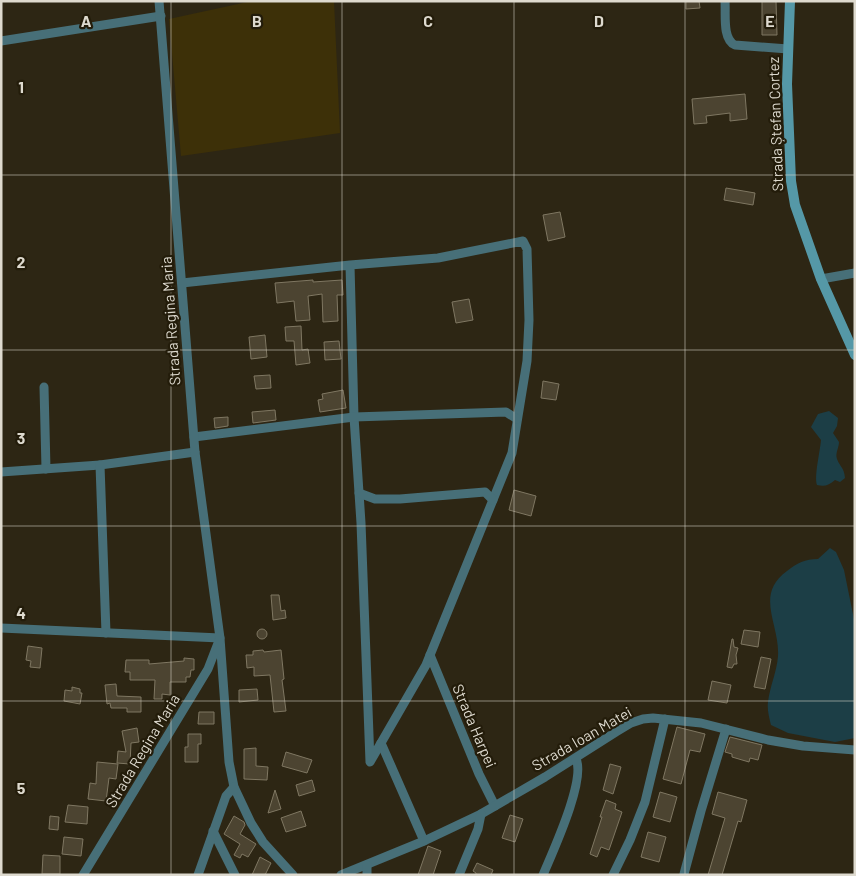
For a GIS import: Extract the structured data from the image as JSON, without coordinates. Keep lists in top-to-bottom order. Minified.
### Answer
{"streets":{"street":["Strada Ștefan Cortez","Strada Regina Maria","Strada Harpei","Strada Ioan Matei"]},"crossings":[["Strada Harpei","Strada Ioan Matei"]],"grid":{"columns":["A","B","C","D","E"],"rows":["1","2","3","4","5"]}}
